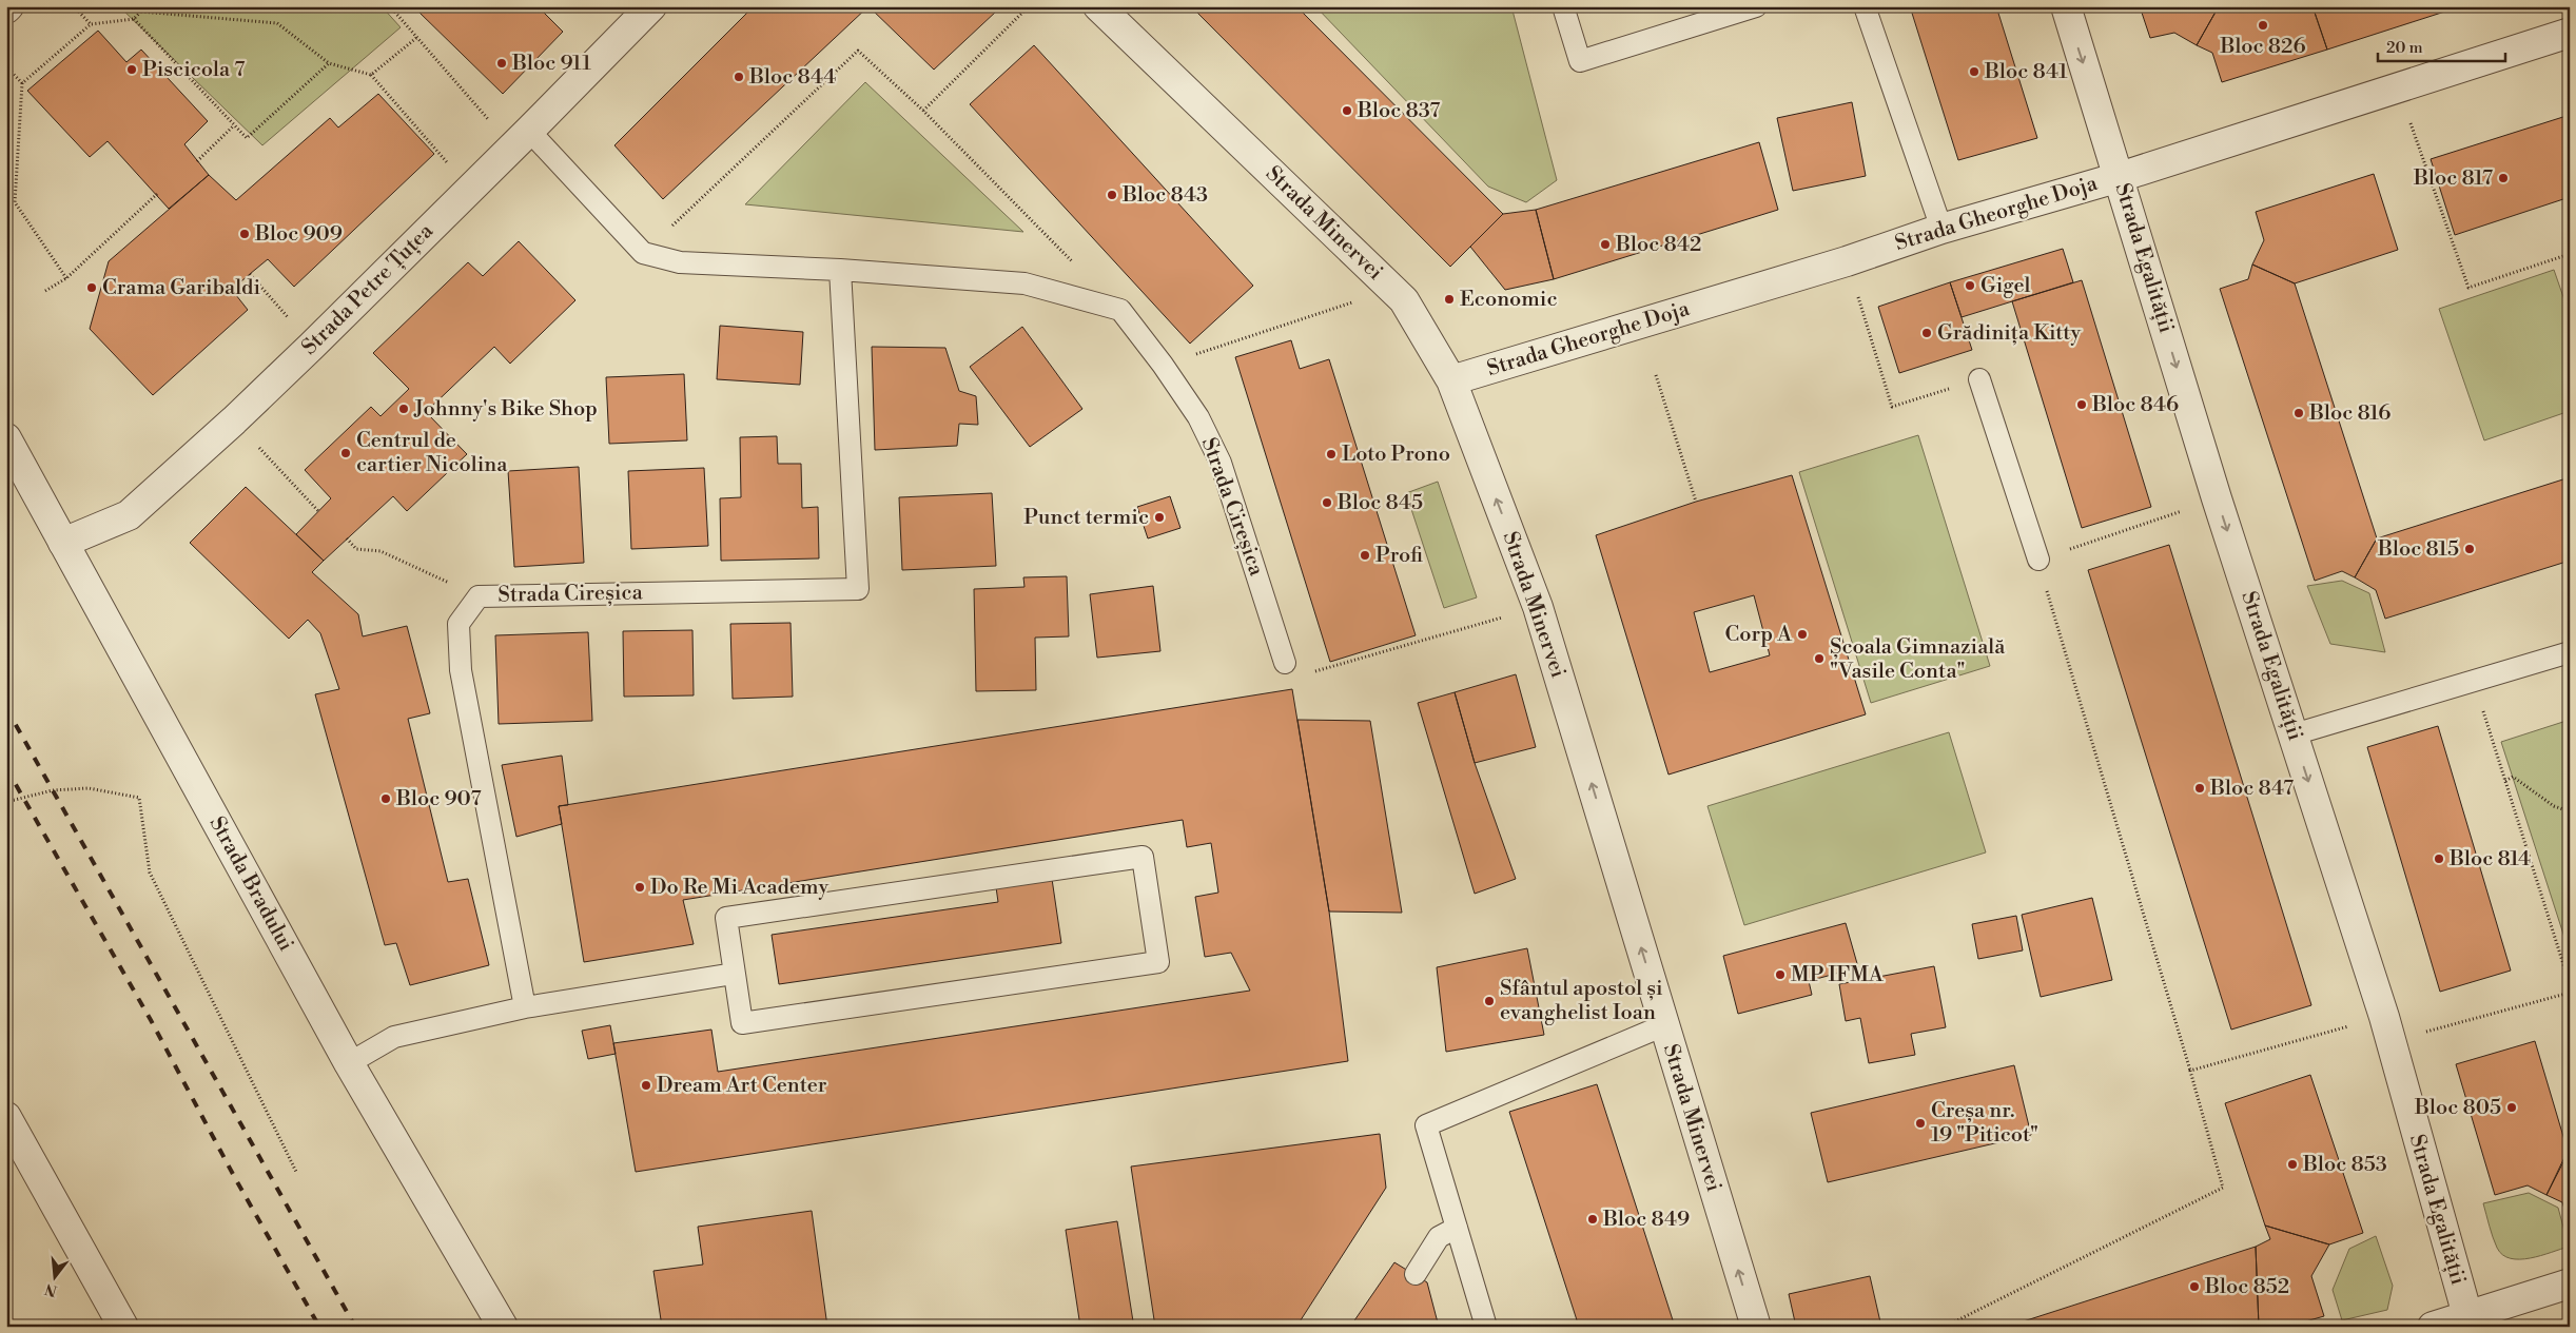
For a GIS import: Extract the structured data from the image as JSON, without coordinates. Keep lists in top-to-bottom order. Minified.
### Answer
{"streets":{"street":["Strada Gheorghe Doja","Strada Minervei","Strada Egalității","Strada Petre Țuțea","Strada Bradului"],"lane":["Strada Cireșica"]},"crossings":[["Strada Gheorghe Doja","Strada Minervei"],["Strada Gheorghe Doja","Strada Egalității"],["Strada Petre Țuțea","Strada Bradului"]],"one_way":["Strada Minervei","Strada Egalității"],"places":["Bloc 826","Bloc 911","Piscicola 7","Bloc 841","Bloc 844","Bloc 837","Bloc 817","Bloc 843","Bloc 909","Bloc 842","Gigel","Crama Garibaldi","Economic","Grădinița Kitty","Bloc 846","Johnny's Bike Shop","Bloc 816","Centrul de cartier Nicolina","Loto Prono","Bloc 845","Punct termic","Bloc 815","Profi","Corp A","Școala Gimnazială \"Vasile Conta\"","Bloc 847","Bloc 907","Bloc 814","Do Re Mi Academy","MP IFMA","Sfântul apostol și evanghelist Ioan","Dream Art Center","Bloc 805","Creșa nr. 19 \"Piticot\"","Bloc 853","Bloc 849","Bloc 852"],"scale_bar":"20 m","north":"bottom"}
